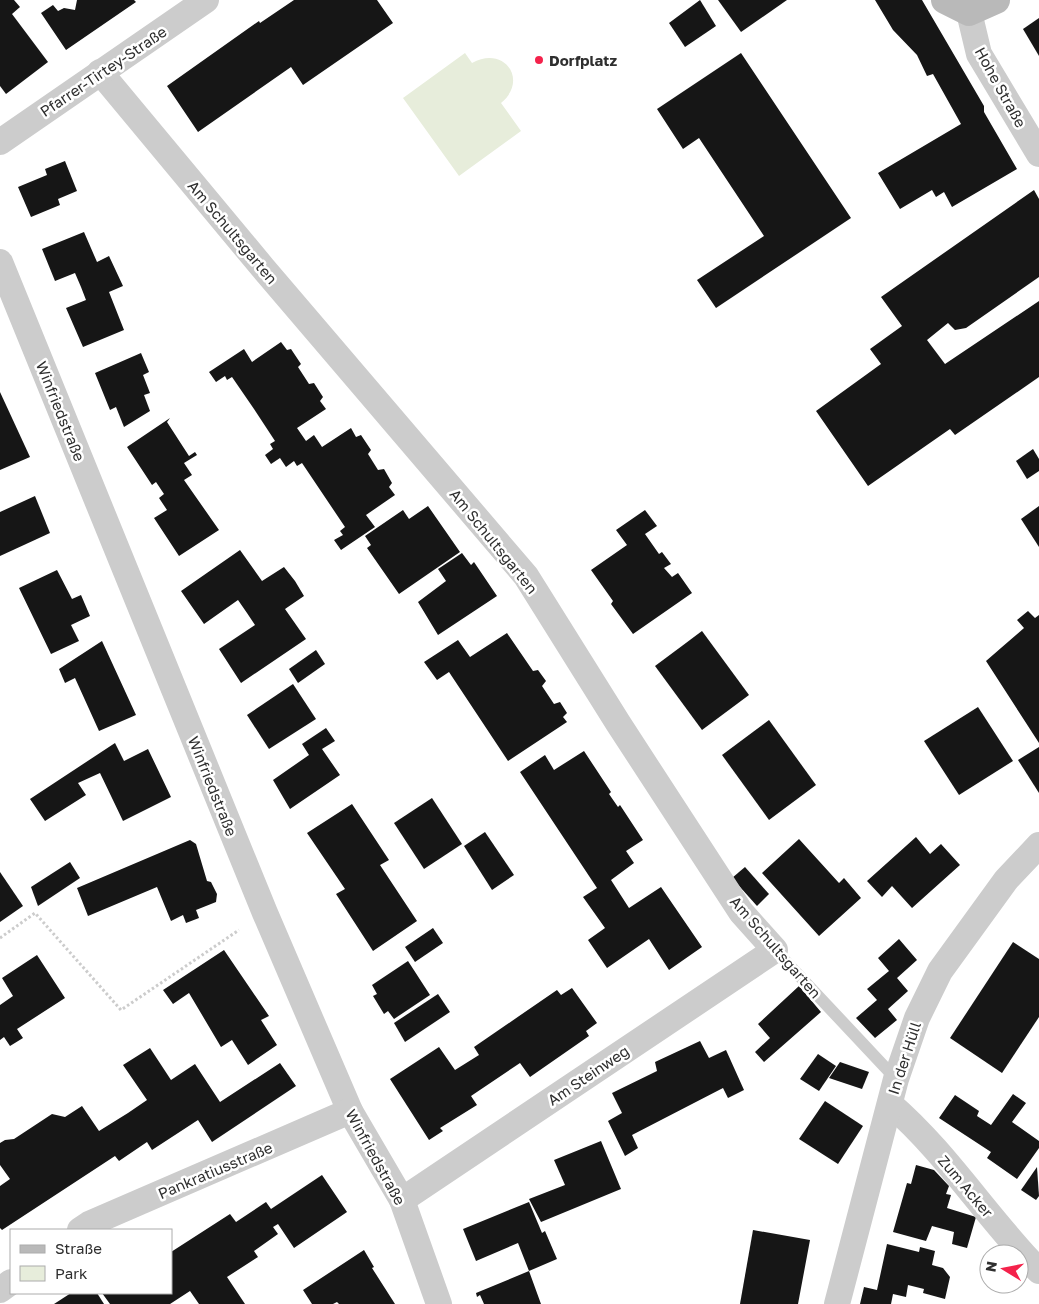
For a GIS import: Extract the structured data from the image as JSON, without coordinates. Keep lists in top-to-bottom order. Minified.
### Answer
{"streets":{"street":["Pfarrer-Tirtey-Straße","Hohe Straße","Am Schultsgarten","Winfriedstraße","In der Hüll","Am Steinweg","Pankratiusstraße","Zum Acker"]},"crossings":[["Pfarrer-Tirtey-Straße","Am Schultsgarten"],["Am Schultsgarten","In der Hüll"],["Am Schultsgarten","Am Steinweg"],["Am Schultsgarten","Zum Acker"],["Winfriedstraße","Am Steinweg"],["Winfriedstraße","Pankratiusstraße"],["In der Hüll","Zum Acker"]],"places":["Dorfplatz"],"legend":["Straße","Park"],"north":"left"}
